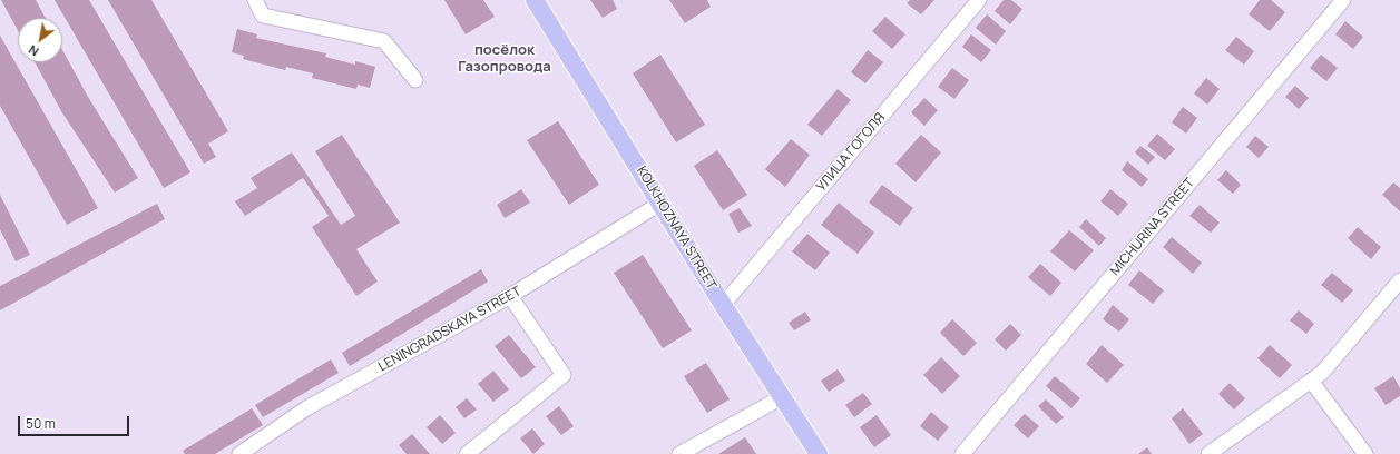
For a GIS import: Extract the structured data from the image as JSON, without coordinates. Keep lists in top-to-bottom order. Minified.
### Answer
{"streets":{"main road":["KOLKHOZNAYA STREET"],"street":["УЛИЦА ГОГОЛЯ","MICHURINA STREET","LENINGRADSKAYA STREET"]},"crossings":[["УЛИЦА ГОГОЛЯ","KOLKHOZNAYA STREET"],["KOLKHOZNAYA STREET","LENINGRADSKAYA STREET"]],"districts":["посёлок Газопровода"],"scale_bar":"50 m","north":"bottom left"}
